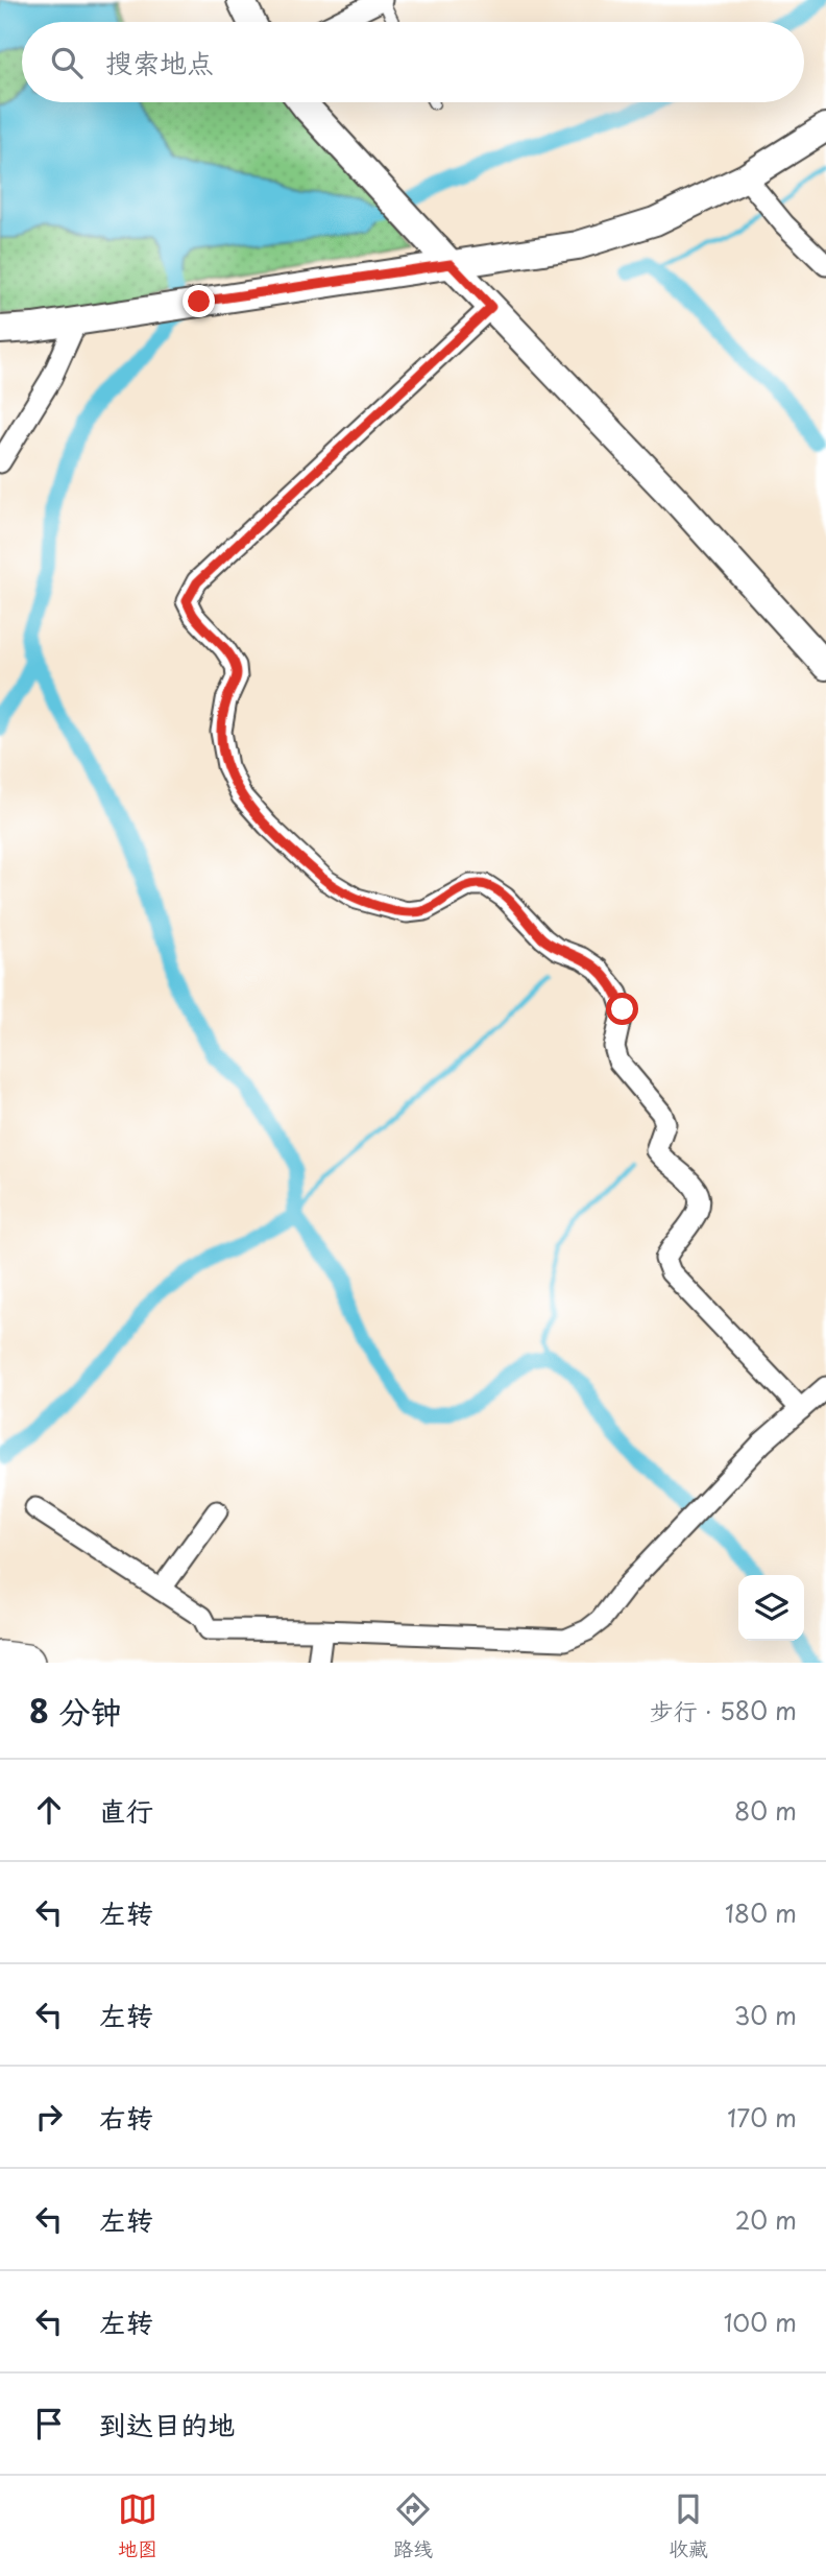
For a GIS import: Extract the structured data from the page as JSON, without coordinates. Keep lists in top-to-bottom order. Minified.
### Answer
{"page":{"search":"搜索地点","heading":["8 分钟","步行 · 580 m"],"list":[["直行","80 m"],["左转","180 m"],["左转","30 m"],["右转","170 m"],["左转","20 m"],["左转","100 m"],"到达目的地"],"nav":["地图","路线","收藏"]}}
